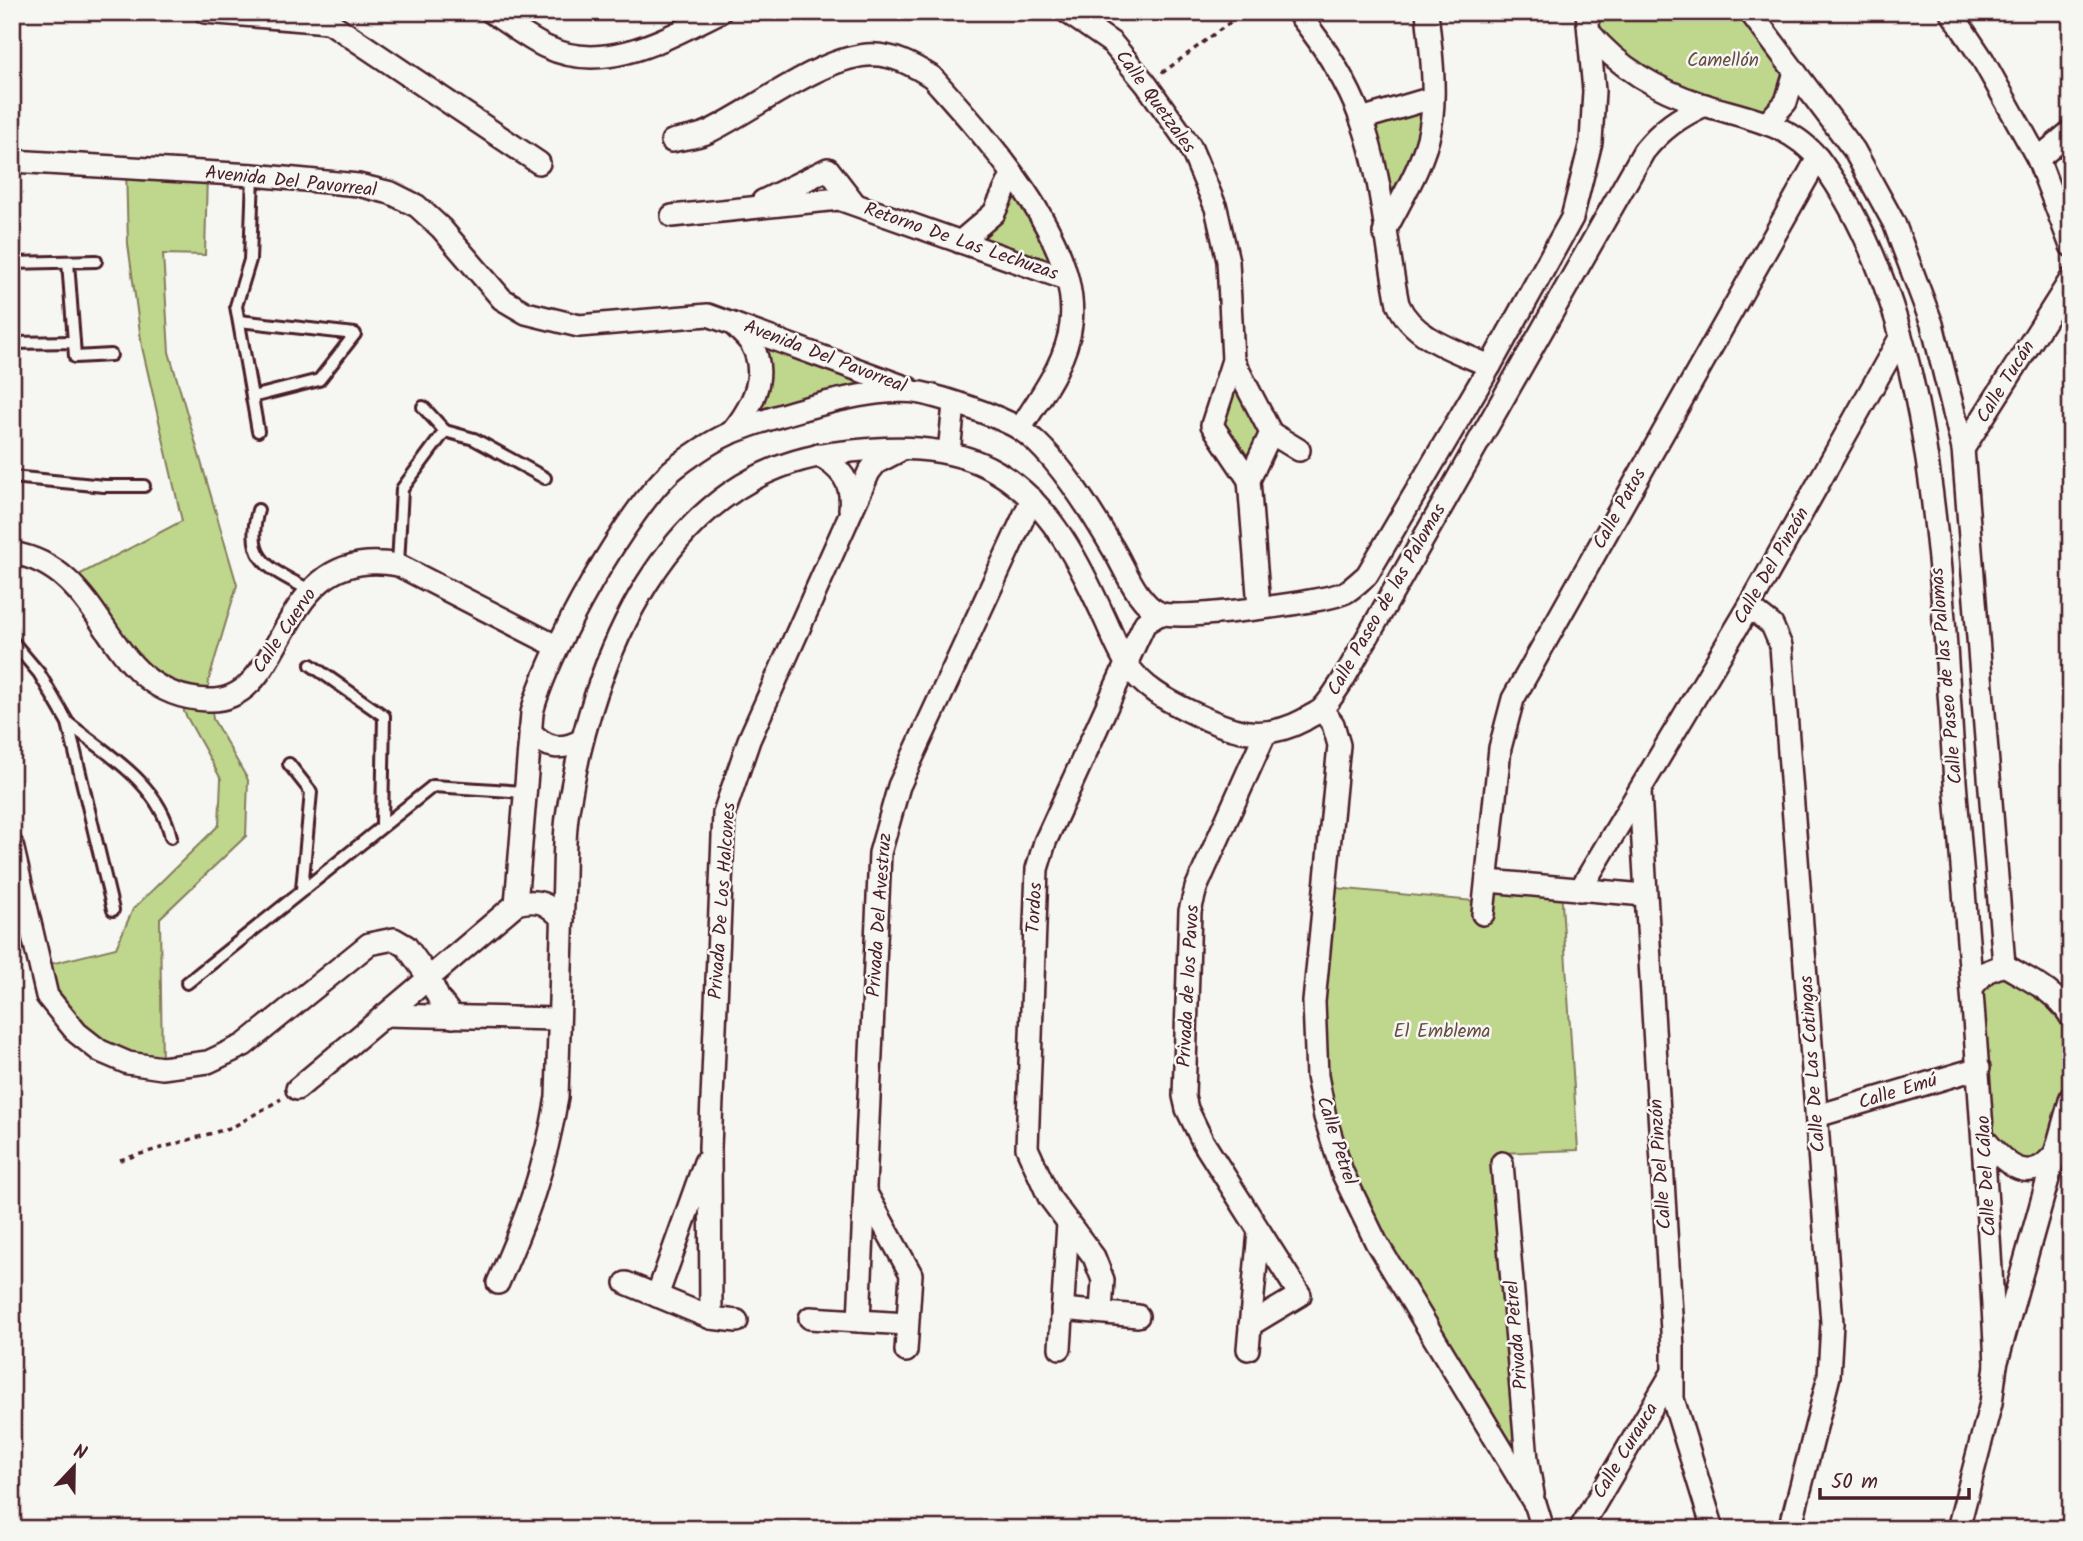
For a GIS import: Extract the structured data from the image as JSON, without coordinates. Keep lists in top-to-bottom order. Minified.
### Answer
{"streets":{"street":["Calle Quetzales","Avenida Del Pavorreal","Retorno De Las Lechuzas","Calle Tucán","Calle Patos","Calle Del Pinzón","Calle Paseo de las Palomas","Calle Cuervo","Privada De Los Halcones","Tordos","Privada Del Avestruz","Privada de los Pavos","Calle De Las Cotingas","Calle Emú","Calle Petrel","Calle Del Cálao","Privada Petrel","Calle Curauca"]},"crossings":[["Calle Tucán","Calle Paseo de las Palomas"],["Calle Patos","Calle Paseo de las Palomas"],["Calle Del Pinzón","Calle Paseo de las Palomas"],["Calle Del Pinzón","Calle De Las Cotingas"],["Calle Del Pinzón","Calle Curauca"],["Calle Paseo de las Palomas","Privada De Los Halcones"],["Calle Paseo de las Palomas","Tordos"],["Calle Paseo de las Palomas","Privada Del Avestruz"],["Calle Paseo de las Palomas","Privada de los Pavos"],["Calle Paseo de las Palomas","Calle Petrel"],["Calle Paseo de las Palomas","Calle Del Cálao"],["Calle De Las Cotingas","Calle Emú"],["Calle Emú","Calle Del Cálao"],["Calle Petrel","Privada Petrel"]],"parks":["Camellón","El Emblema"],"scale_bar":"50 m","north":"top"}
